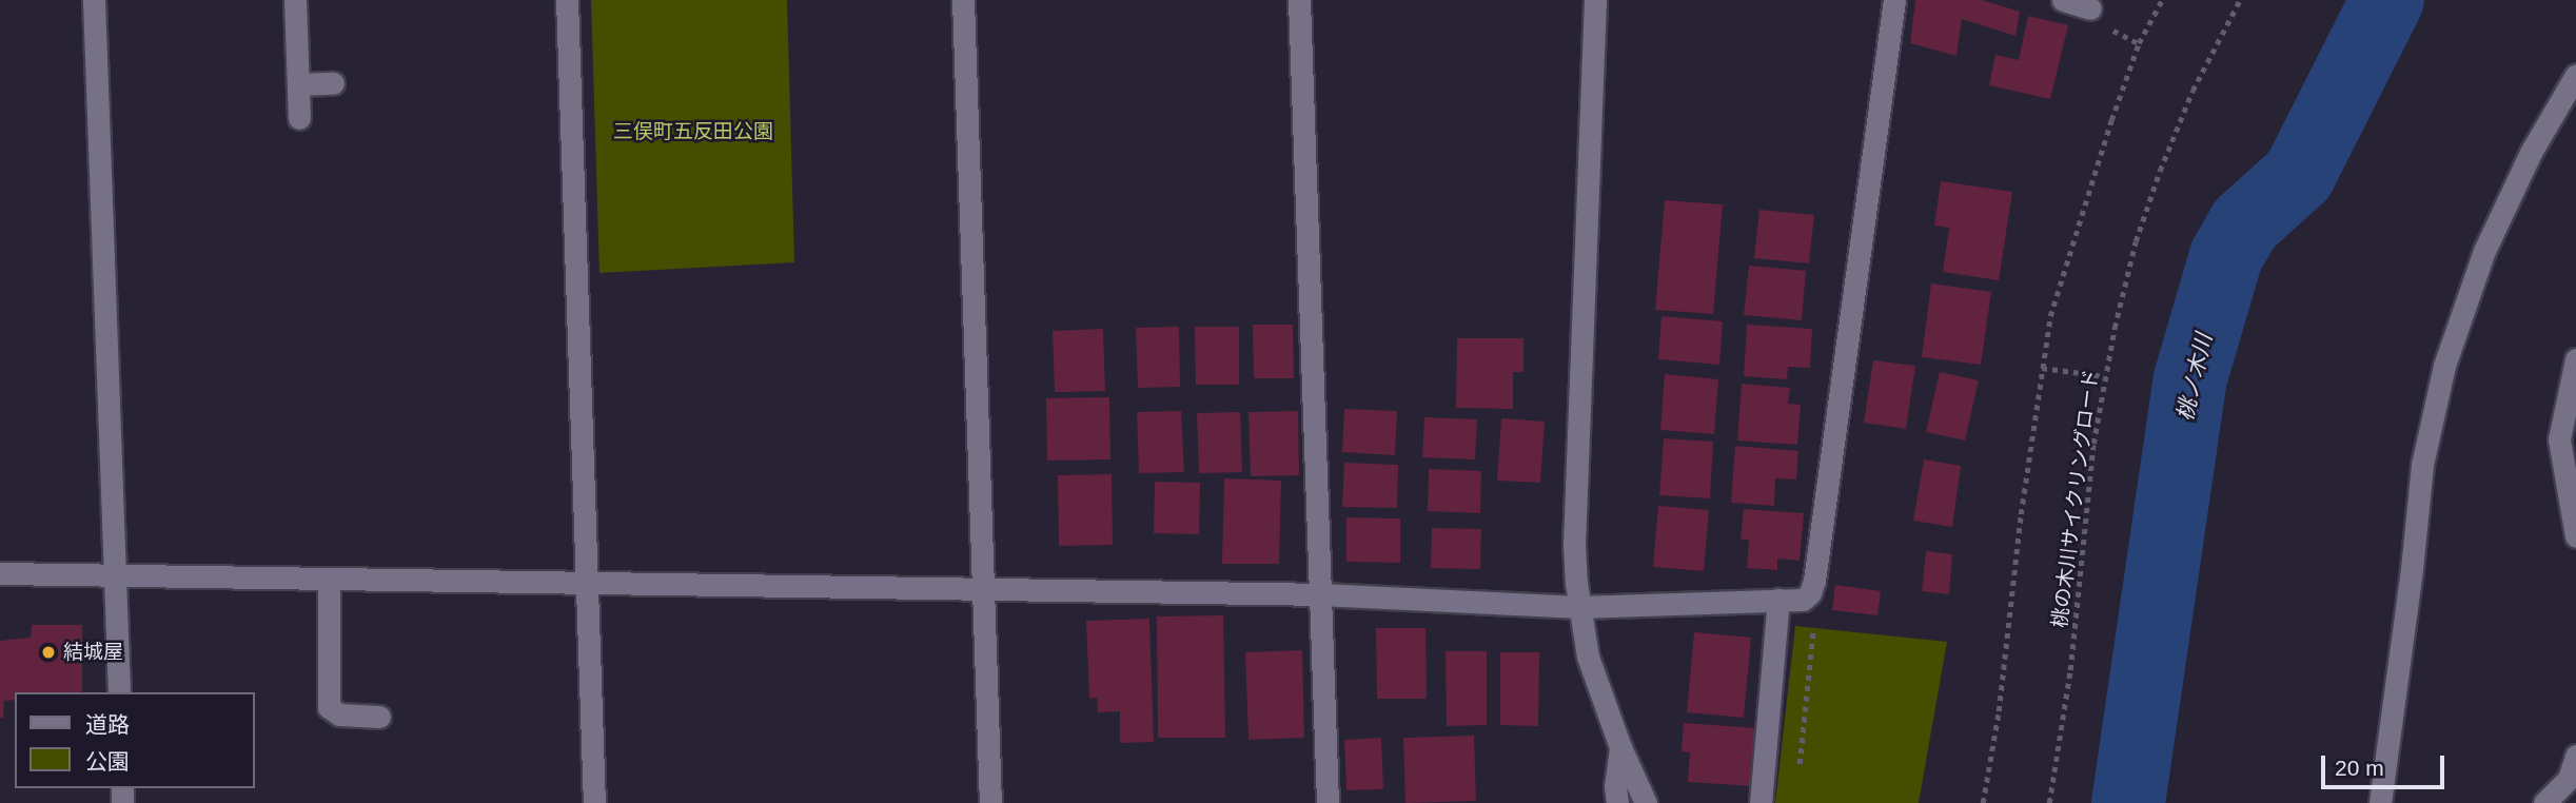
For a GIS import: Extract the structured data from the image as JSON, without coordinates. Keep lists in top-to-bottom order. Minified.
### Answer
{"streets":{"path":["桃の木川サイクリングロード"]},"water":["桃ノ木川"],"parks":["三俣町五反田公園"],"places":["結城屋"],"legend":["道路","公園"],"scale_bar":"20 m"}
